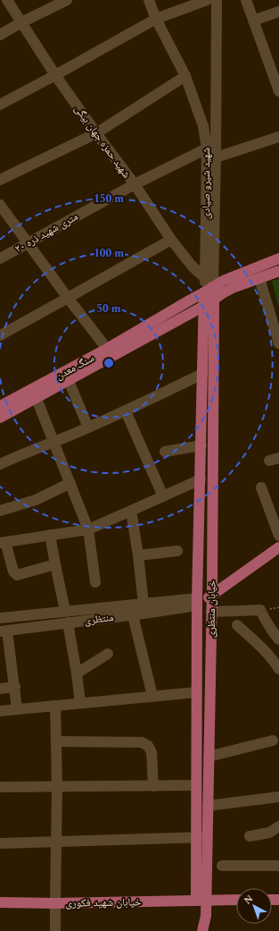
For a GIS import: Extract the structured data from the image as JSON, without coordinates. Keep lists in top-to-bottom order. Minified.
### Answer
{"streets":{"main road":["سنگ معدن","خیابان منتظری","خیابان شهید فکوری"],"street":["شهید حمزه جهان بیگی","شهید شیرو صیادی","۲۰ متری شهید ذره","منتظری"]},"crossings":[["شهید حمزه جهان بیگی","شهید شیرو صیادی"],["شهید حمزه جهان بیگی","۲۰ متری شهید ذره"],["شهید حمزه جهان بیگی","سنگ معدن"],["شهید حمزه جهان بیگی","خیابان منتظری"],["شهید شیرو صیادی","۲۰ متری شهید ذره"],["شهید شیرو صیادی","سنگ معدن"],["شهید شیرو صیادی","خیابان منتظری"],["سنگ معدن","خیابان منتظری"],["خیابان منتظری","منتظری"],["خیابان منتظری","خیابان شهید فکوری"]],"north":"top left","rings":["150 m","100 m","50 m"]}
